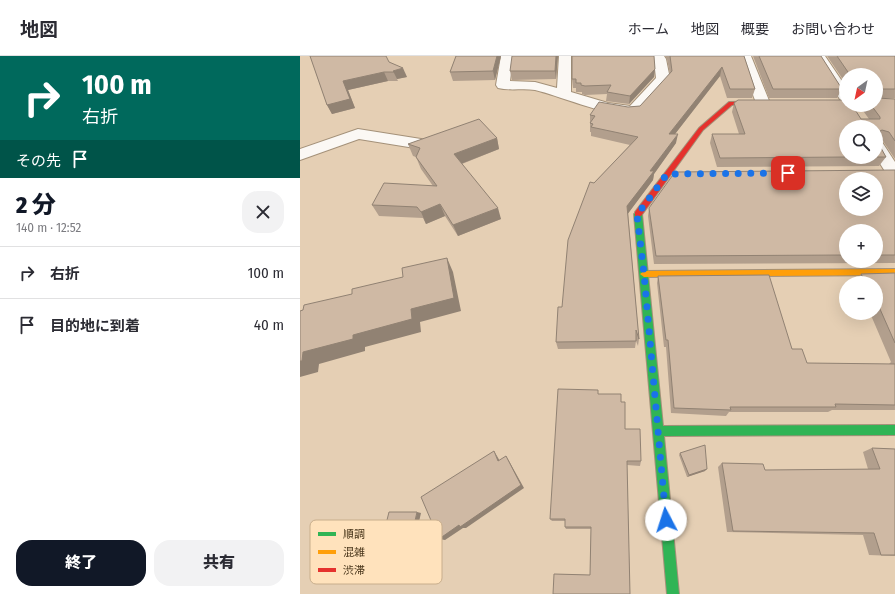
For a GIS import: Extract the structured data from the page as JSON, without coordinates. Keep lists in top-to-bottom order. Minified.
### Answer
{"legend":["順調","混雑","渋滞"],"north":"bottom left","page":{"header":"地図","nav":["ホーム","地図","概要","お問い合わせ"],"turn":["100 m","右折"],"map_buttons":["+","−"],"then":"その先","heading":["2 分","140 m · 12:52"],"list":[{"name":"右折","value":"100 m"},{"name":"目的地に到着","value":"40 m"}],"buttons":["終了","共有"]}}
